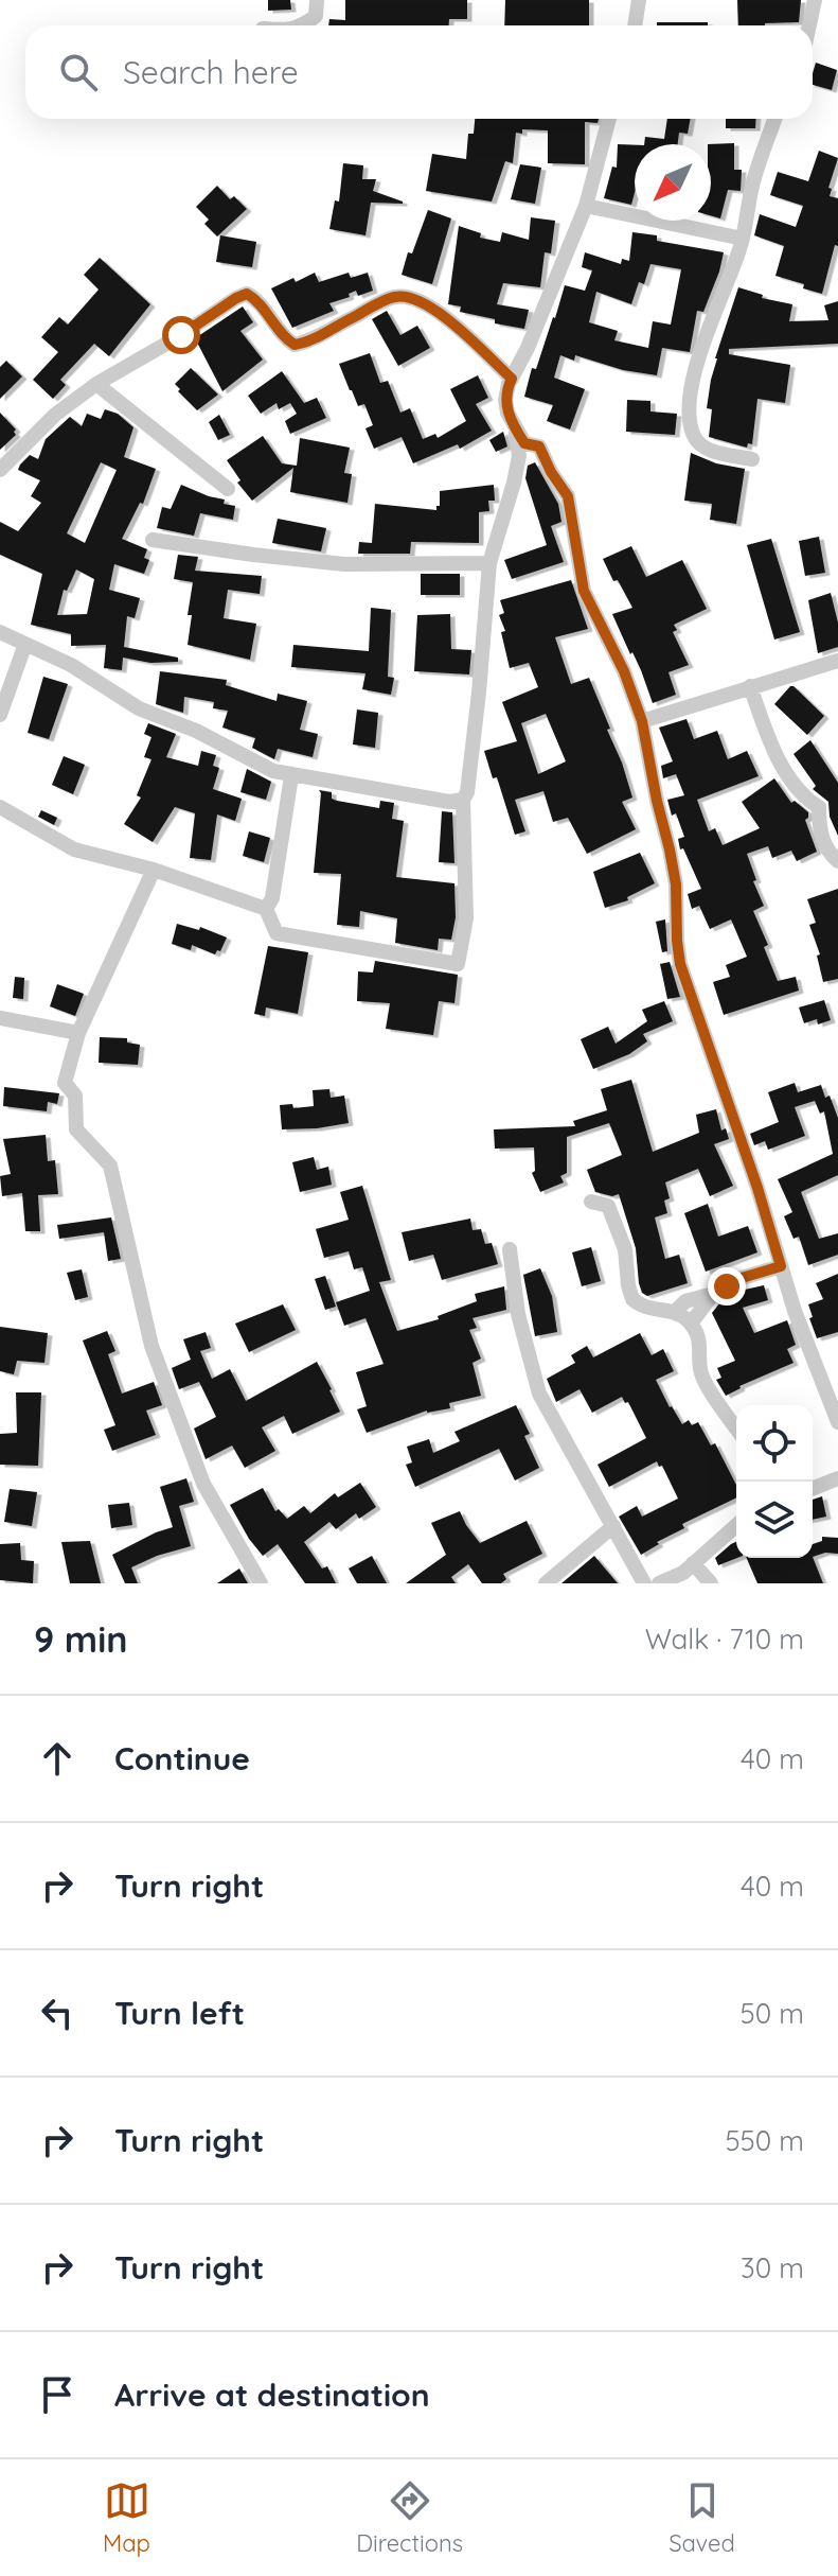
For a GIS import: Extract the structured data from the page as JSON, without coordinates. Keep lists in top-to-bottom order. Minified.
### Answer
{"north":"bottom left","page":{"search":"Search here","heading":["9 min","Walk · 710 m"],"list":[["Continue","40 m"],["Turn right","40 m"],["Turn left","50 m"],["Turn right","550 m"],["Turn right","30 m"],"Arrive at destination"],"nav":["Map","Directions","Saved"]}}
